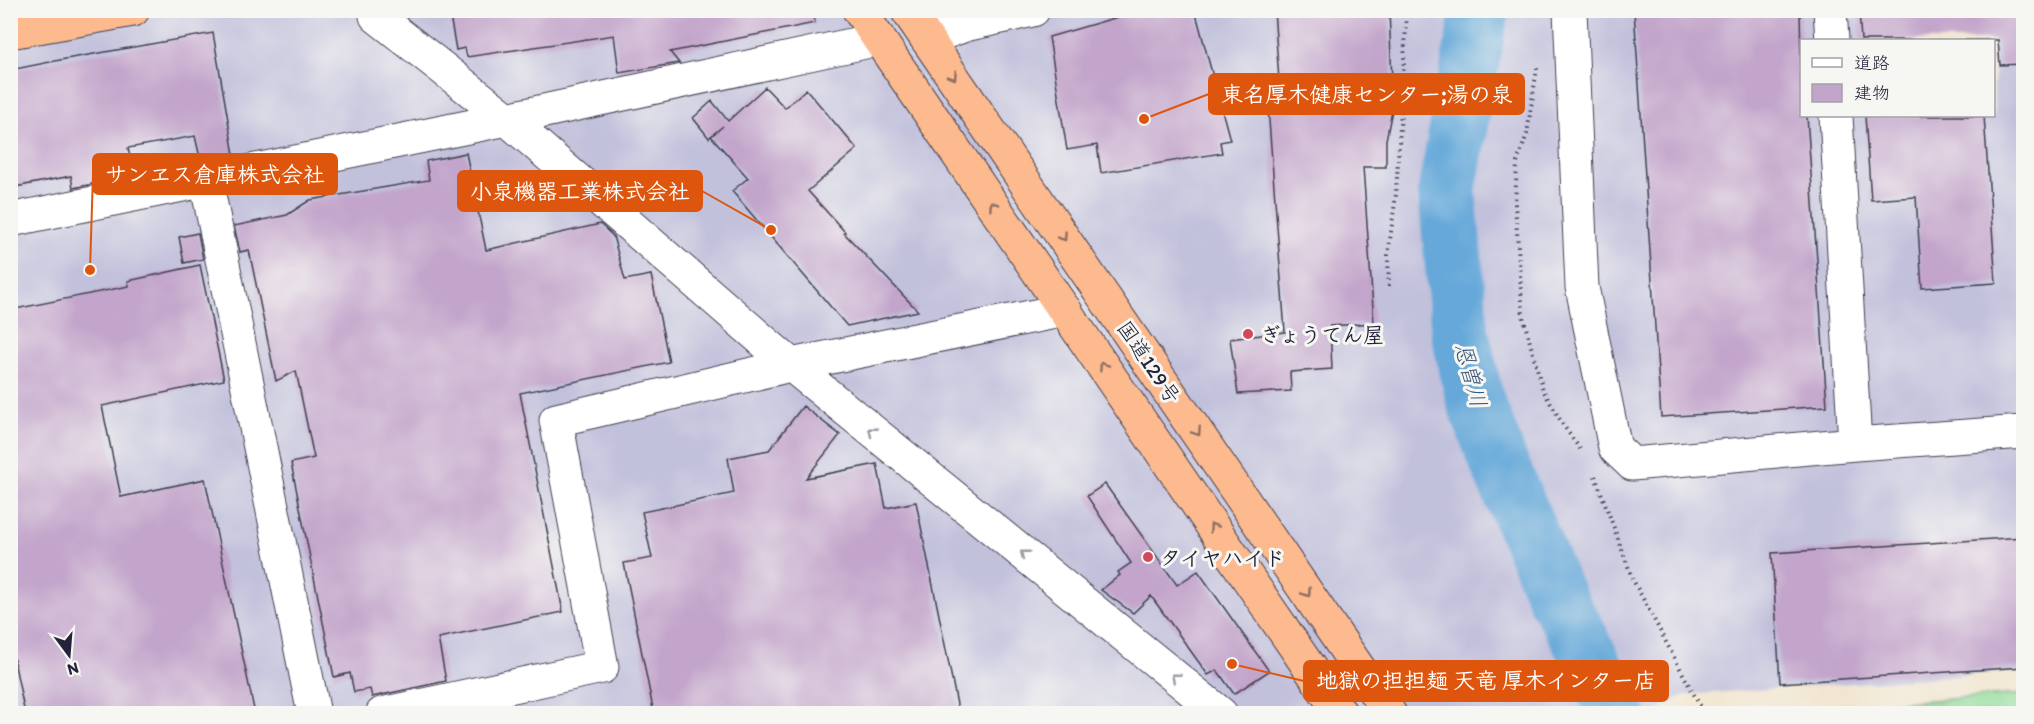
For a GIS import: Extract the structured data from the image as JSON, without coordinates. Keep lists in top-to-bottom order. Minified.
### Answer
{"streets":{"highway":["国道129号"]},"water":["恩曽川"],"places":["東名厚木健康センター;湯の泉","小泉機器工業株式会社","サンヱス倉庫株式会社","ぎょうてん屋","タイヤハイド","地獄の担担麺 天竜 厚木インター店"],"legend":["道路","建物"],"north":"bottom"}
